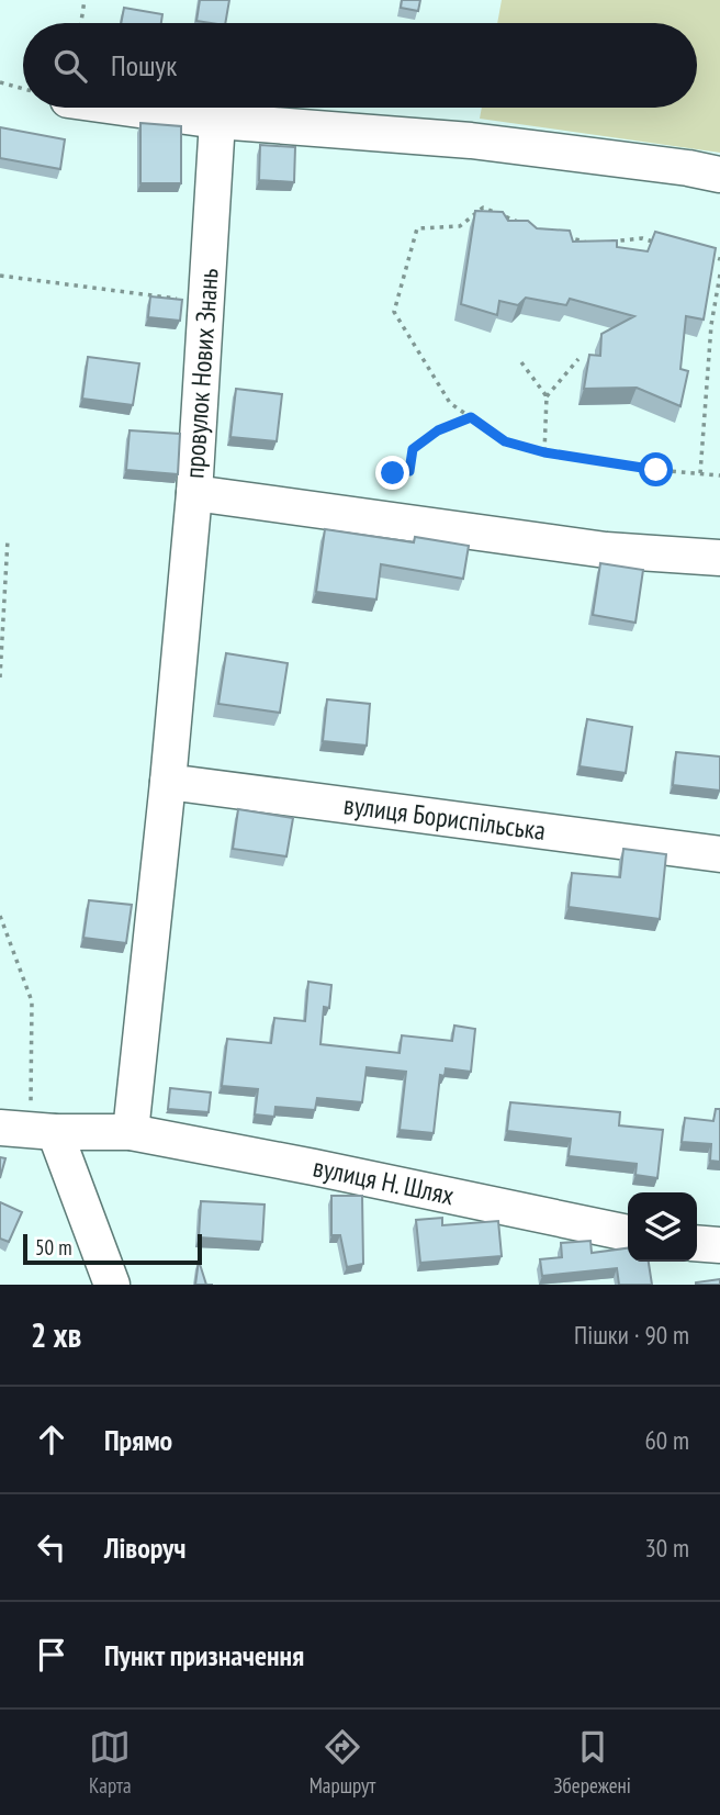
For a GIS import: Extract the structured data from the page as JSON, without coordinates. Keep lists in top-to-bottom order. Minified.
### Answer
{"streets":{"street":["провулок Нових Знань","вулиця Бориспільська","вулиця Н. Шлях"]},"crossings":[["провулок Нових Знань","вулиця Бориспільська"]],"scale_bar":"50 m","page":{"search":"Пошук","scale":"50 m","heading":["2 хв","Пішки · 90 m"],"list":[["Прямо","60 m"],["Ліворуч","30 m"],"Пункт призначення"],"nav":["Карта","Маршрут","Збережені"]}}
